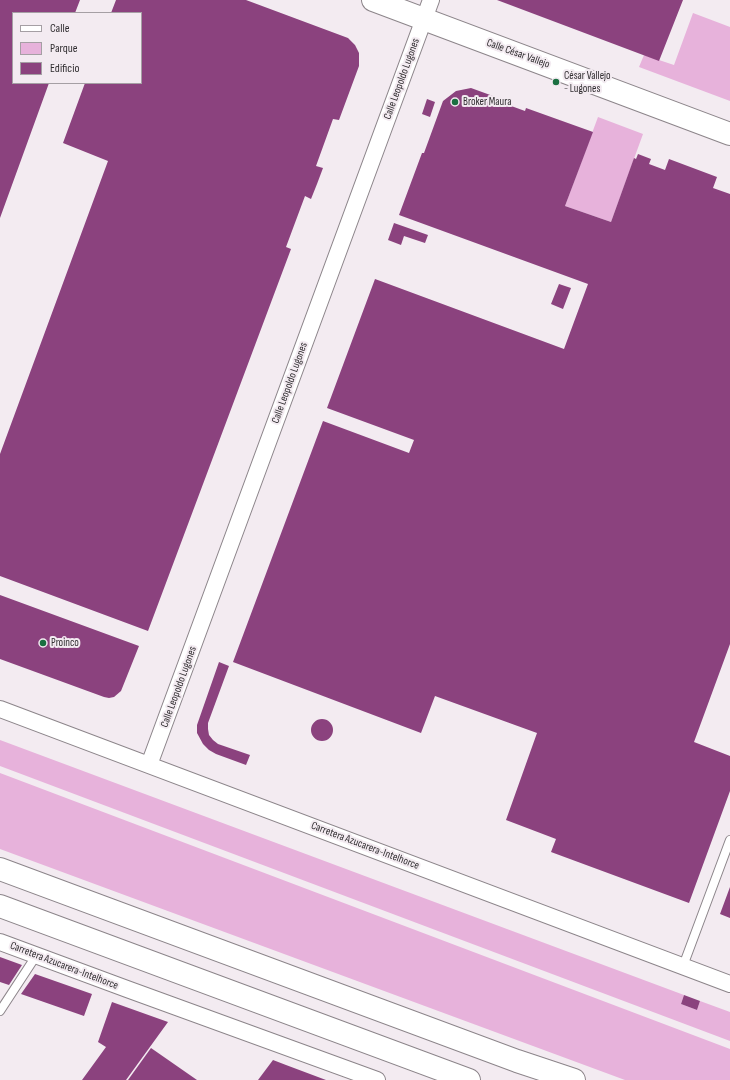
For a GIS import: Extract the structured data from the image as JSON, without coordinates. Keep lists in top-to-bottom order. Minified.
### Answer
{"streets":{"main road":["Calle César Vallejo"],"street":["Calle Leopoldo Lugones","Carretera Azucarera-Intelhorce"]},"crossings":[["Calle César Vallejo","Calle Leopoldo Lugones"],["Calle Leopoldo Lugones","Carretera Azucarera-Intelhorce"]],"places":["César Vallejo - Lugones","Broker Maura","Proinco"],"legend":["Calle","Parque","Edificio"]}
